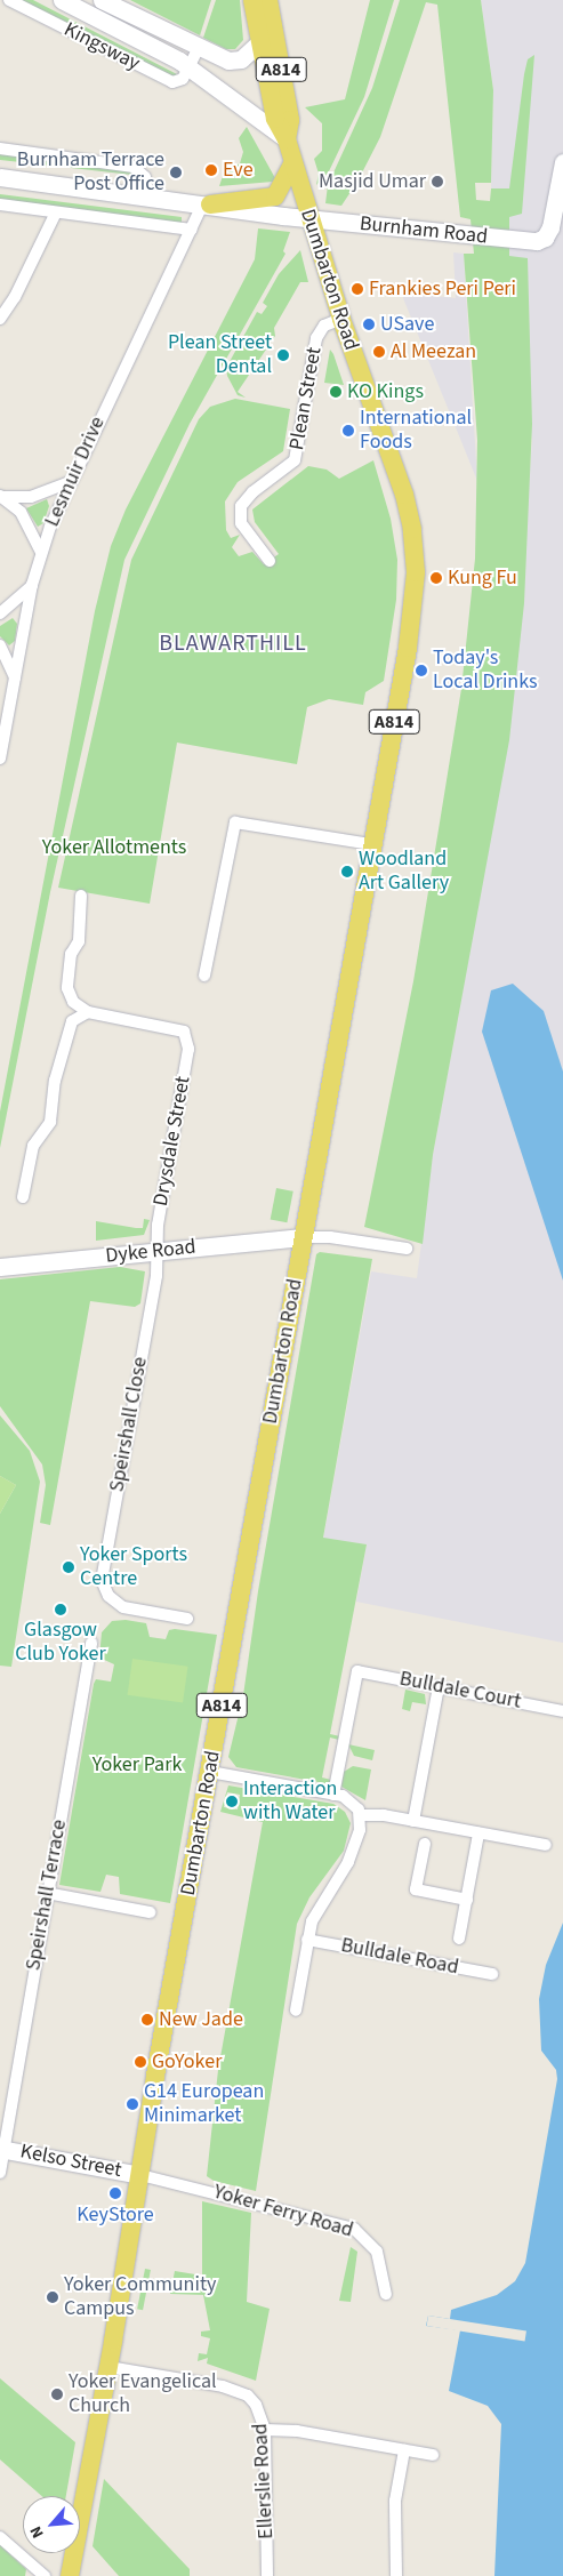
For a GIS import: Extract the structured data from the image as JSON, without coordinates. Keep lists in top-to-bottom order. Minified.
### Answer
{"streets":{"main road":["A814","Dumbarton Road"],"street":["Kingsway","Burnham Road","Plean Street","Lesmuir Drive","Drysdale Street","Dyke Road","Speirshall Close","Bulldale Court","Speirshall Terrace","Bulldale Road","Kelso Street","Yoker Ferry Road","Ellerslie Road"]},"crossings":[["Kingsway","Dumbarton Road"],["Burnham Road","Dumbarton Road"],["Burnham Road","Lesmuir Drive"],["Dumbarton Road","Plean Street"],["Dumbarton Road","Dyke Road"],["Dumbarton Road","Kelso Street"],["Dumbarton Road","Yoker Ferry Road"],["Dumbarton Road","Ellerslie Road"],["Drysdale Street","Dyke Road"],["Drysdale Street","Speirshall Close"],["Dyke Road","Speirshall Close"],["Speirshall Terrace","Kelso Street"],["Kelso Street","Yoker Ferry Road"]],"districts":["BLAWARTHILL"],"parks":["Yoker Allotments","Yoker Park"],"places":["Eve","Burnham Terrace Post Office","Masjid Umar","Frankies Peri Peri","USave","Al Meezan","Plean Street Dental","KO Kings","International Foods","Kung Fu","Today's Local Drinks","Woodland Art Gallery","Yoker Sports Centre","Glasgow Club Yoker","Interaction with Water","New Jade","GoYoker","G14 European Minimarket","KeyStore","Yoker Community Campus","Yoker Evangelical Church"],"north":"bottom left"}
